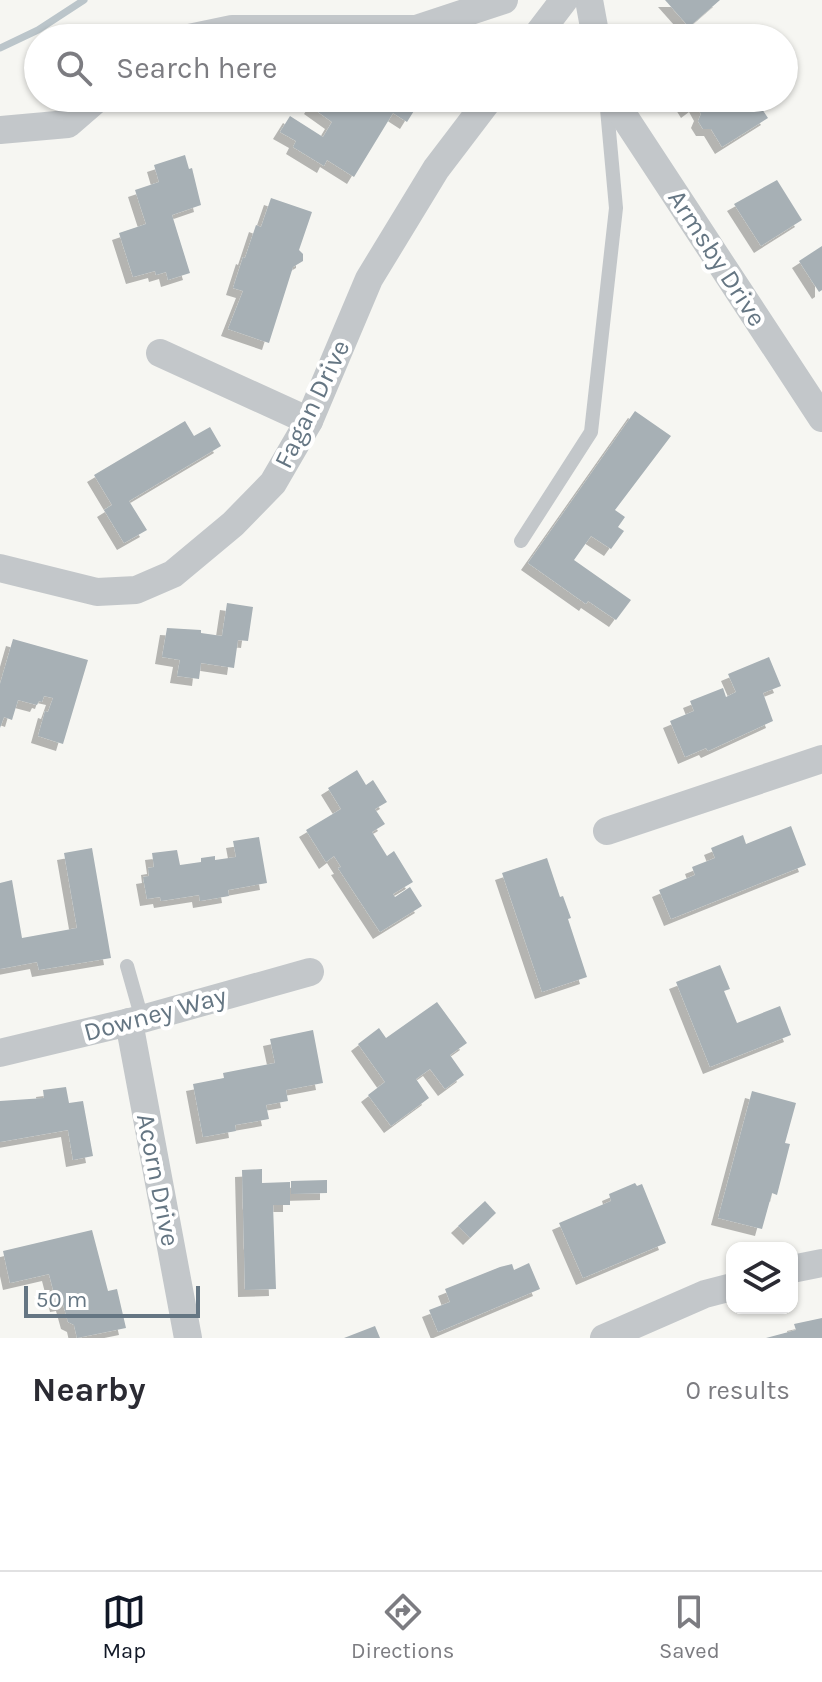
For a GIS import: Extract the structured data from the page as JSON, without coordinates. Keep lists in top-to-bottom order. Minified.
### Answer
{"streets":{"street":["Armsby Drive","Fagan Drive","Downey Way","Acorn Drive"]},"crossings":[["Downey Way","Acorn Drive"]],"scale_bar":"50 m","page":{"search":"Search here","scale":"50 m","heading":["Nearby","0 results"],"nav":["Map","Directions","Saved"]}}
